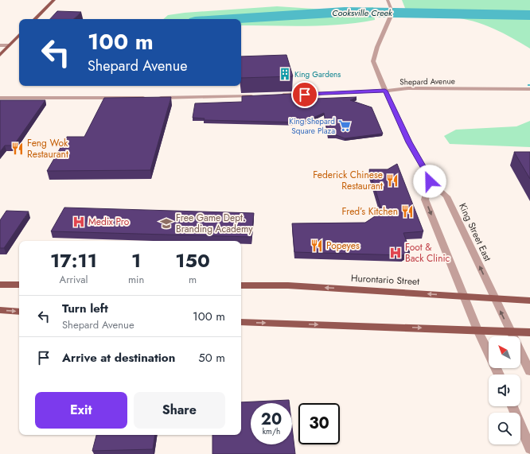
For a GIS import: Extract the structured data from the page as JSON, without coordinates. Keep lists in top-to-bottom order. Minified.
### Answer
{"streets":{"main road":["Hurontario Street"],"street":["Shepard Avenue","King Street East"]},"crossings":[["Shepard Avenue","King Street East"],["King Street East","Hurontario Street"]],"water":["Cooksville Creek"],"places":{"building":["King Gardens"],"supermarket":["King Shepard Square Plaza"],"restaurant":["Feng Wok Restaurant","Federick Chinese Restaurant","Fred’s Kitchen","Popeyes"],"hospital":["Medix Pro","Foot & Back Clinic"],"school or university":["Free Game Dept. Branding Academy"]},"north":"top left","page":{"turn":["100 m","Shepard Avenue"],"eta":["17:11","Arrival","1","min","150","m"],"list":[{"name":"Turn left","note":"Shepard Avenue","value":"100 m"},{"name":"Arrive at destination","value":"50 m"}],"buttons":["Exit","Share"],"speed":"20 km/h","limit":"30"}}
